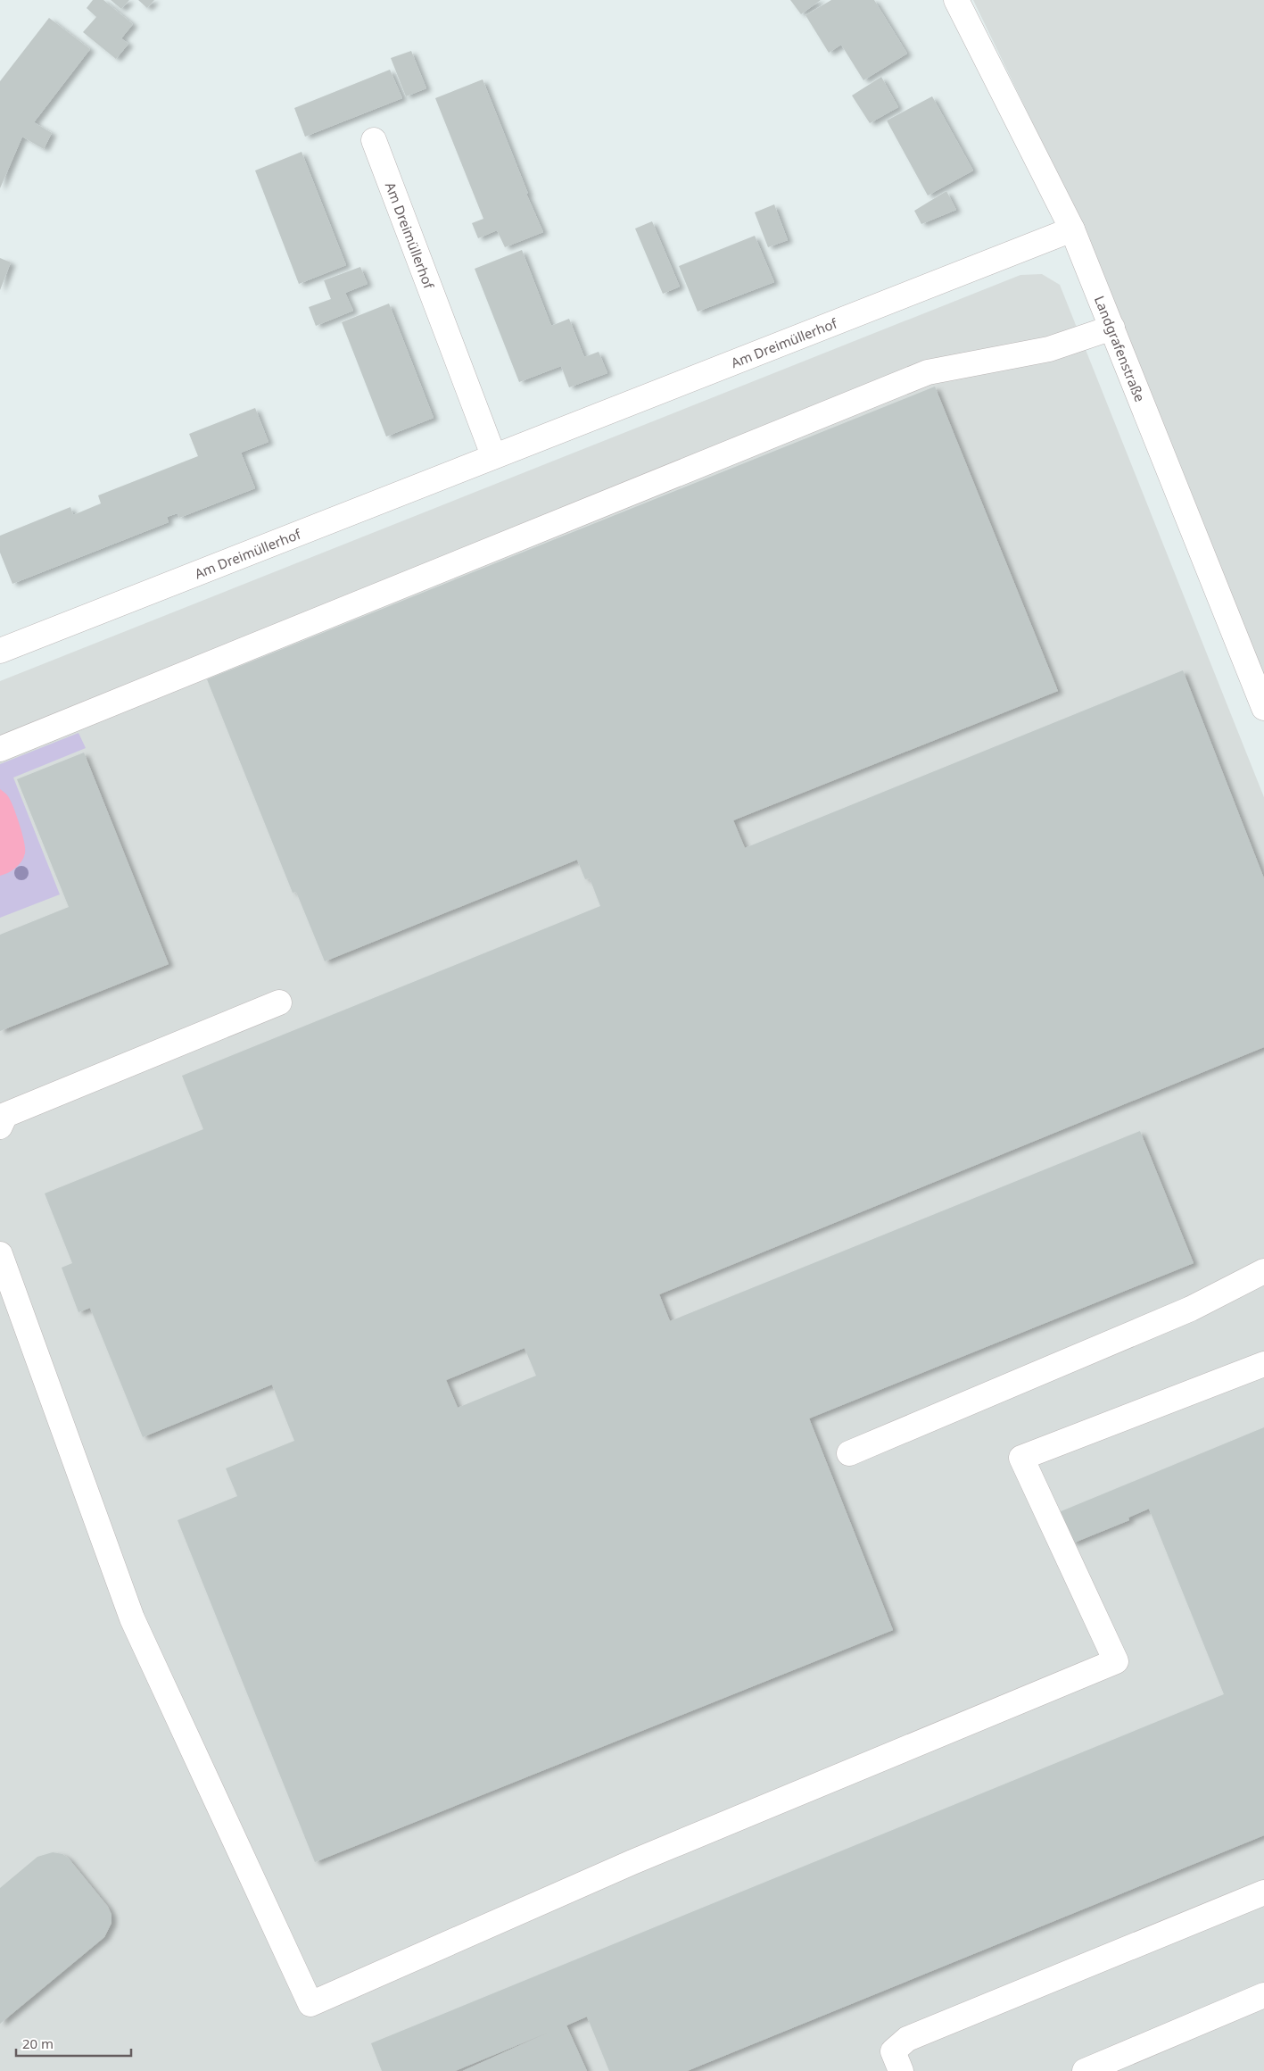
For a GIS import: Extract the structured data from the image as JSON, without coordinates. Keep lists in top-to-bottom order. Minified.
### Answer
{"streets":{"street":["Am Dreimüllerhof","Landgrafenstraße"]},"crossings":[["Am Dreimüllerhof","Landgrafenstraße"]],"scale_bar":"20 m"}
